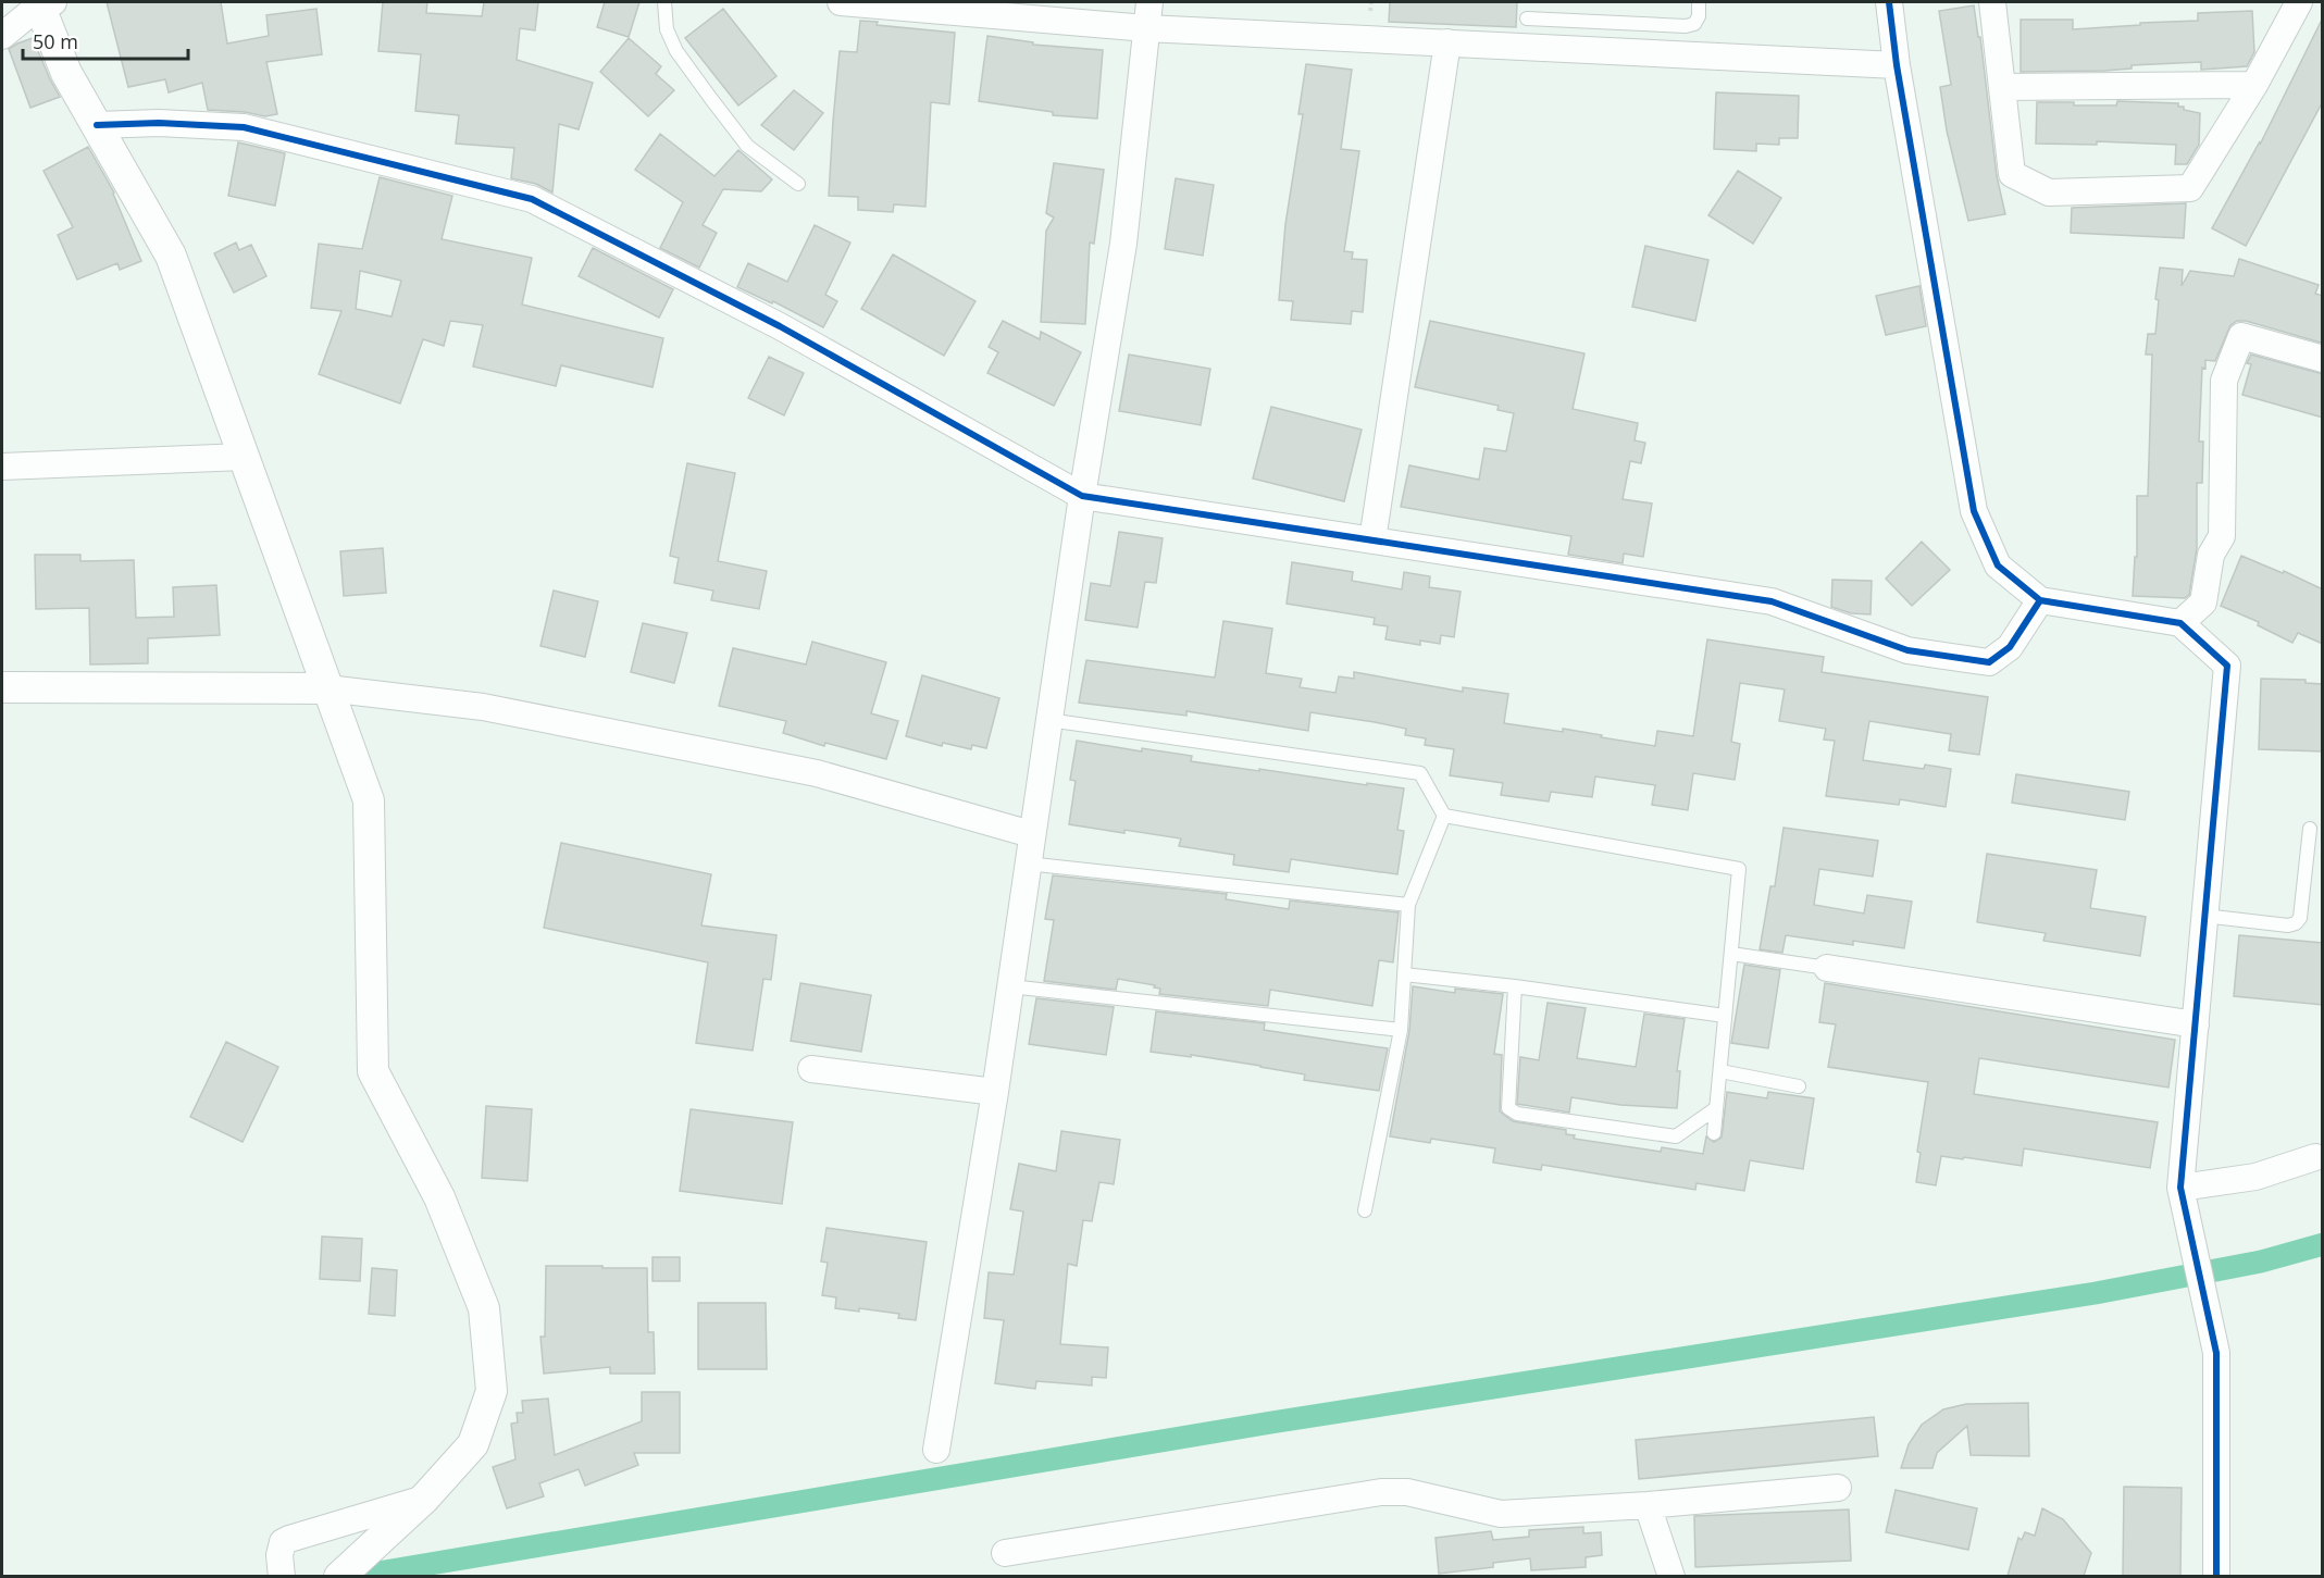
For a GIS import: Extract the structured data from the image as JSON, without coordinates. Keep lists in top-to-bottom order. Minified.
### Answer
{"scale_bar":"50 m"}
